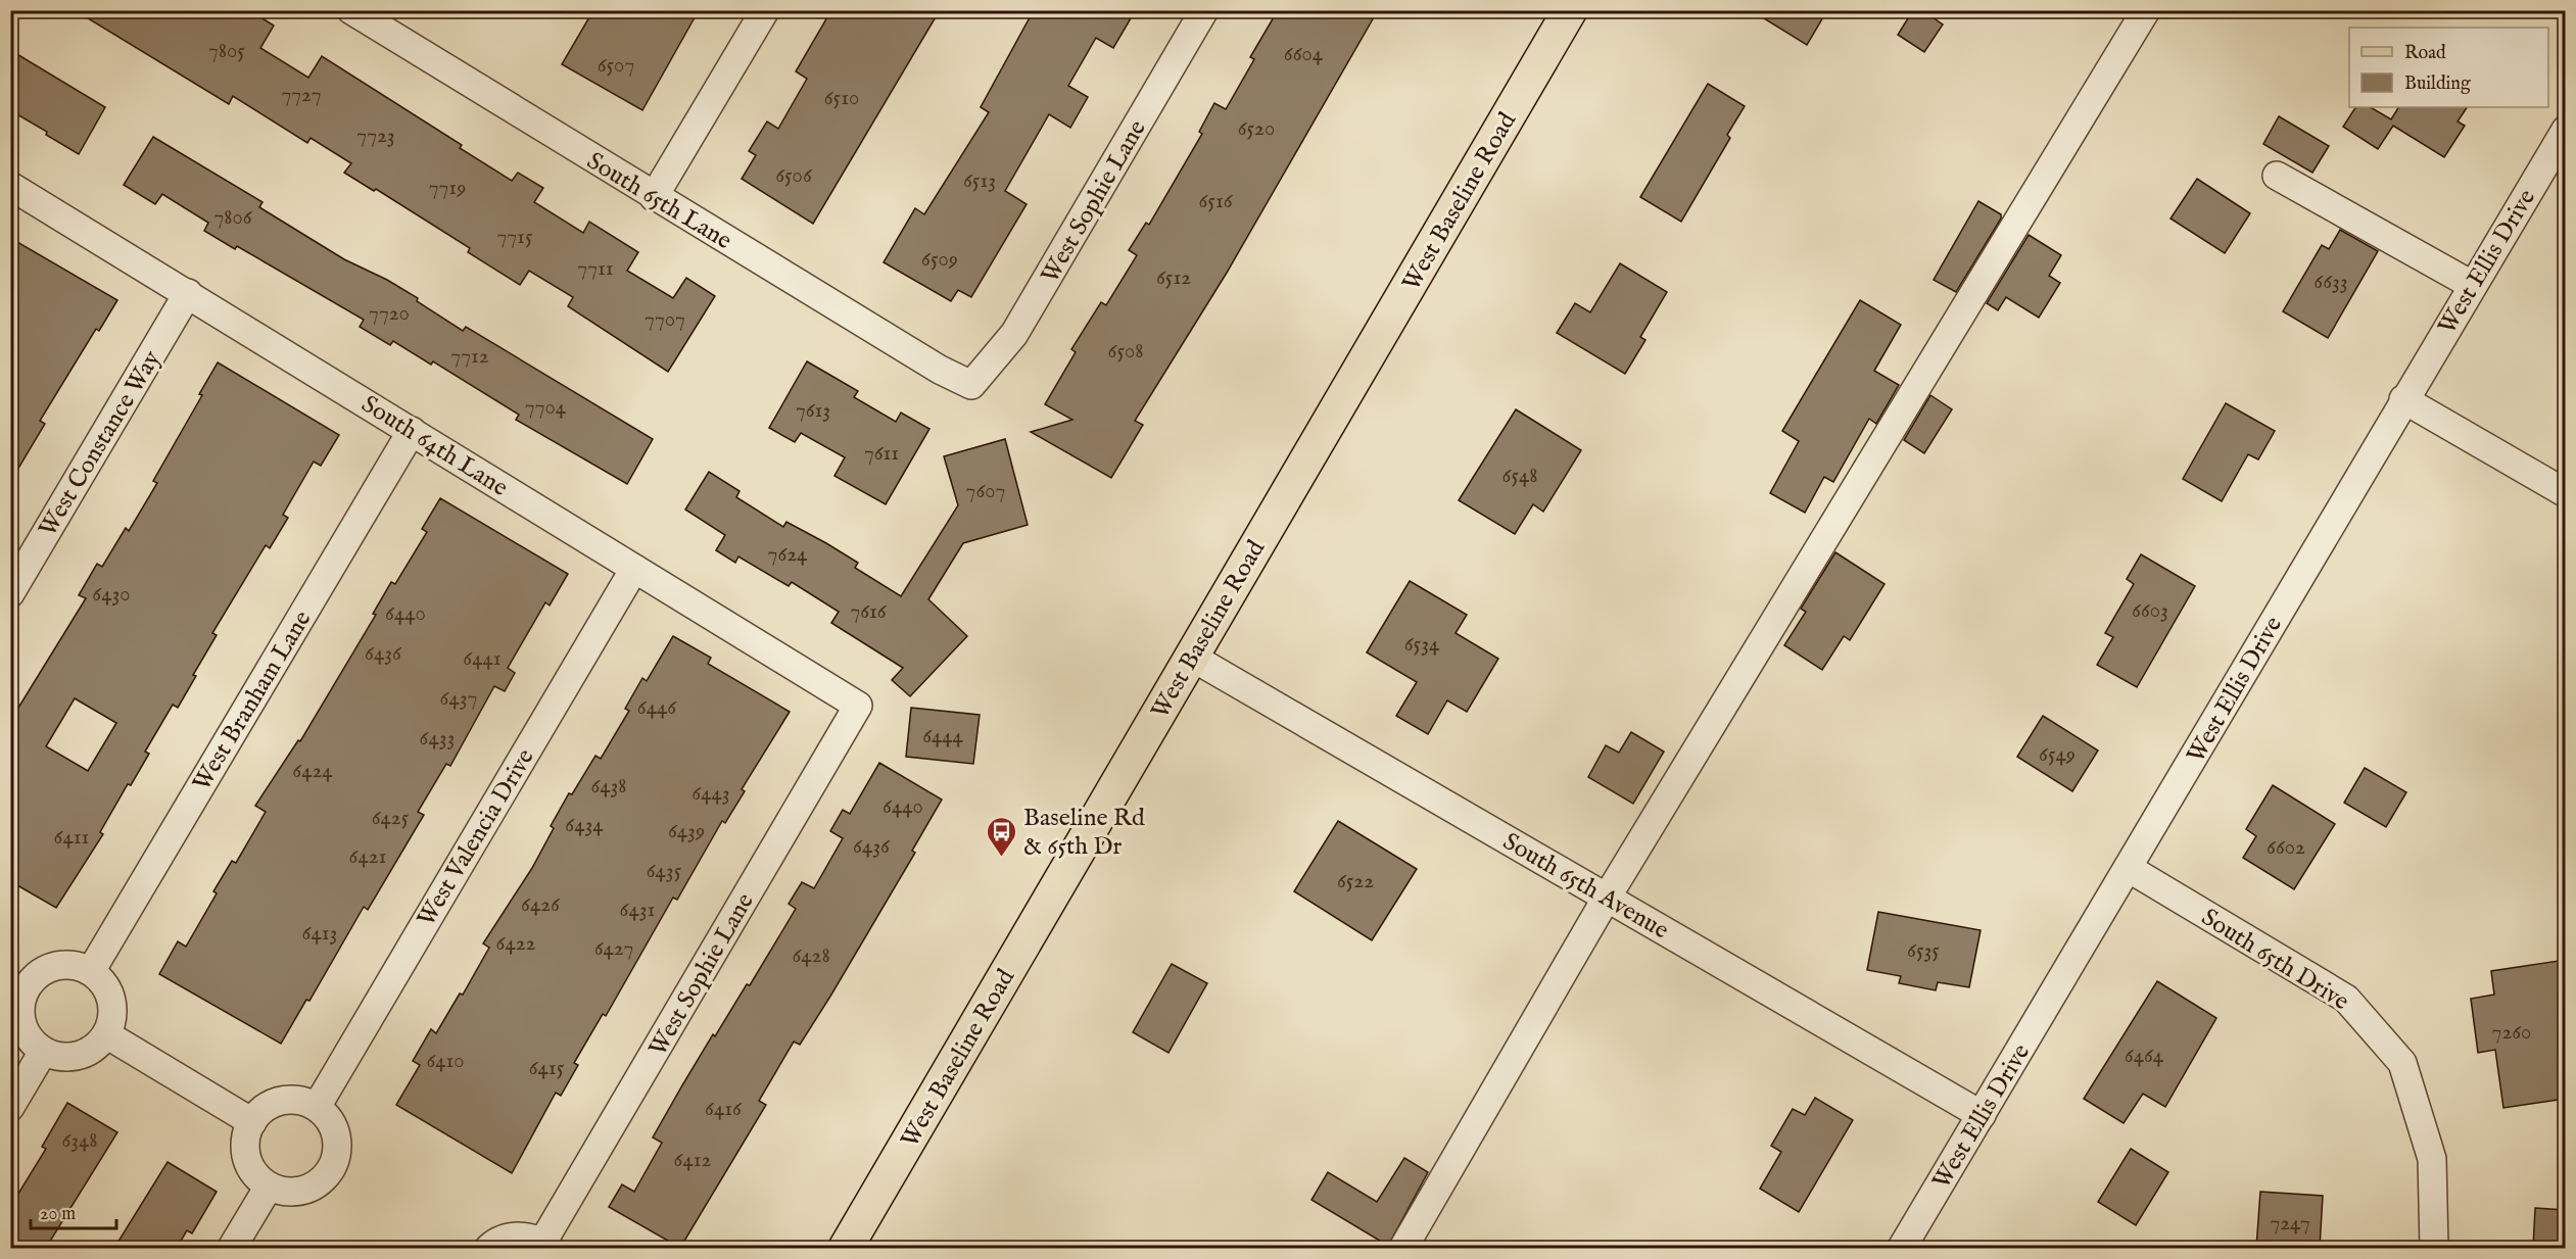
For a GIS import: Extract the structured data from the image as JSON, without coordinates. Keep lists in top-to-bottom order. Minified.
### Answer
{"streets":{"main road":["West Baseline Road"],"street":["South 65th Lane","West Sophie Lane","West Ellis Drive","West Constance Way","South 64th Lane","West Branham Lane","West Valencia Drive","South 65th Avenue","South 65th Drive"]},"crossings":[["South 65th Lane","West Sophie Lane"],["West Sophie Lane","South 64th Lane"],["West Baseline Road","South 65th Avenue"],["West Ellis Drive","South 65th Avenue"],["West Ellis Drive","South 65th Drive"],["West Constance Way","South 64th Lane"],["South 64th Lane","West Branham Lane"],["South 64th Lane","West Valencia Drive"]],"places":{"bus stop":["Baseline Rd & 65th Dr"]},"house_numbers":["7805","6604","6507","7727","6510","6520","7723","6506","6513","7719","6516","7806","7715","6509","7711","6512","6633","7720","7707","6508","7712","7704","7613","7611","6548","7607","7624","6430","6603","7616","6440","6534","6436","6441","6437","6446","6444","6433","6549","6424","6438","6443","6440","6425","6434","6439","6411","6436","6602","6421","6435","6522","6426","6431","6413","6422","6427","6535","6428","7260","6464","6410","6415","6416","6348","6412","7247"],"legend":["Road","Building"],"scale_bar":"20 m"}
